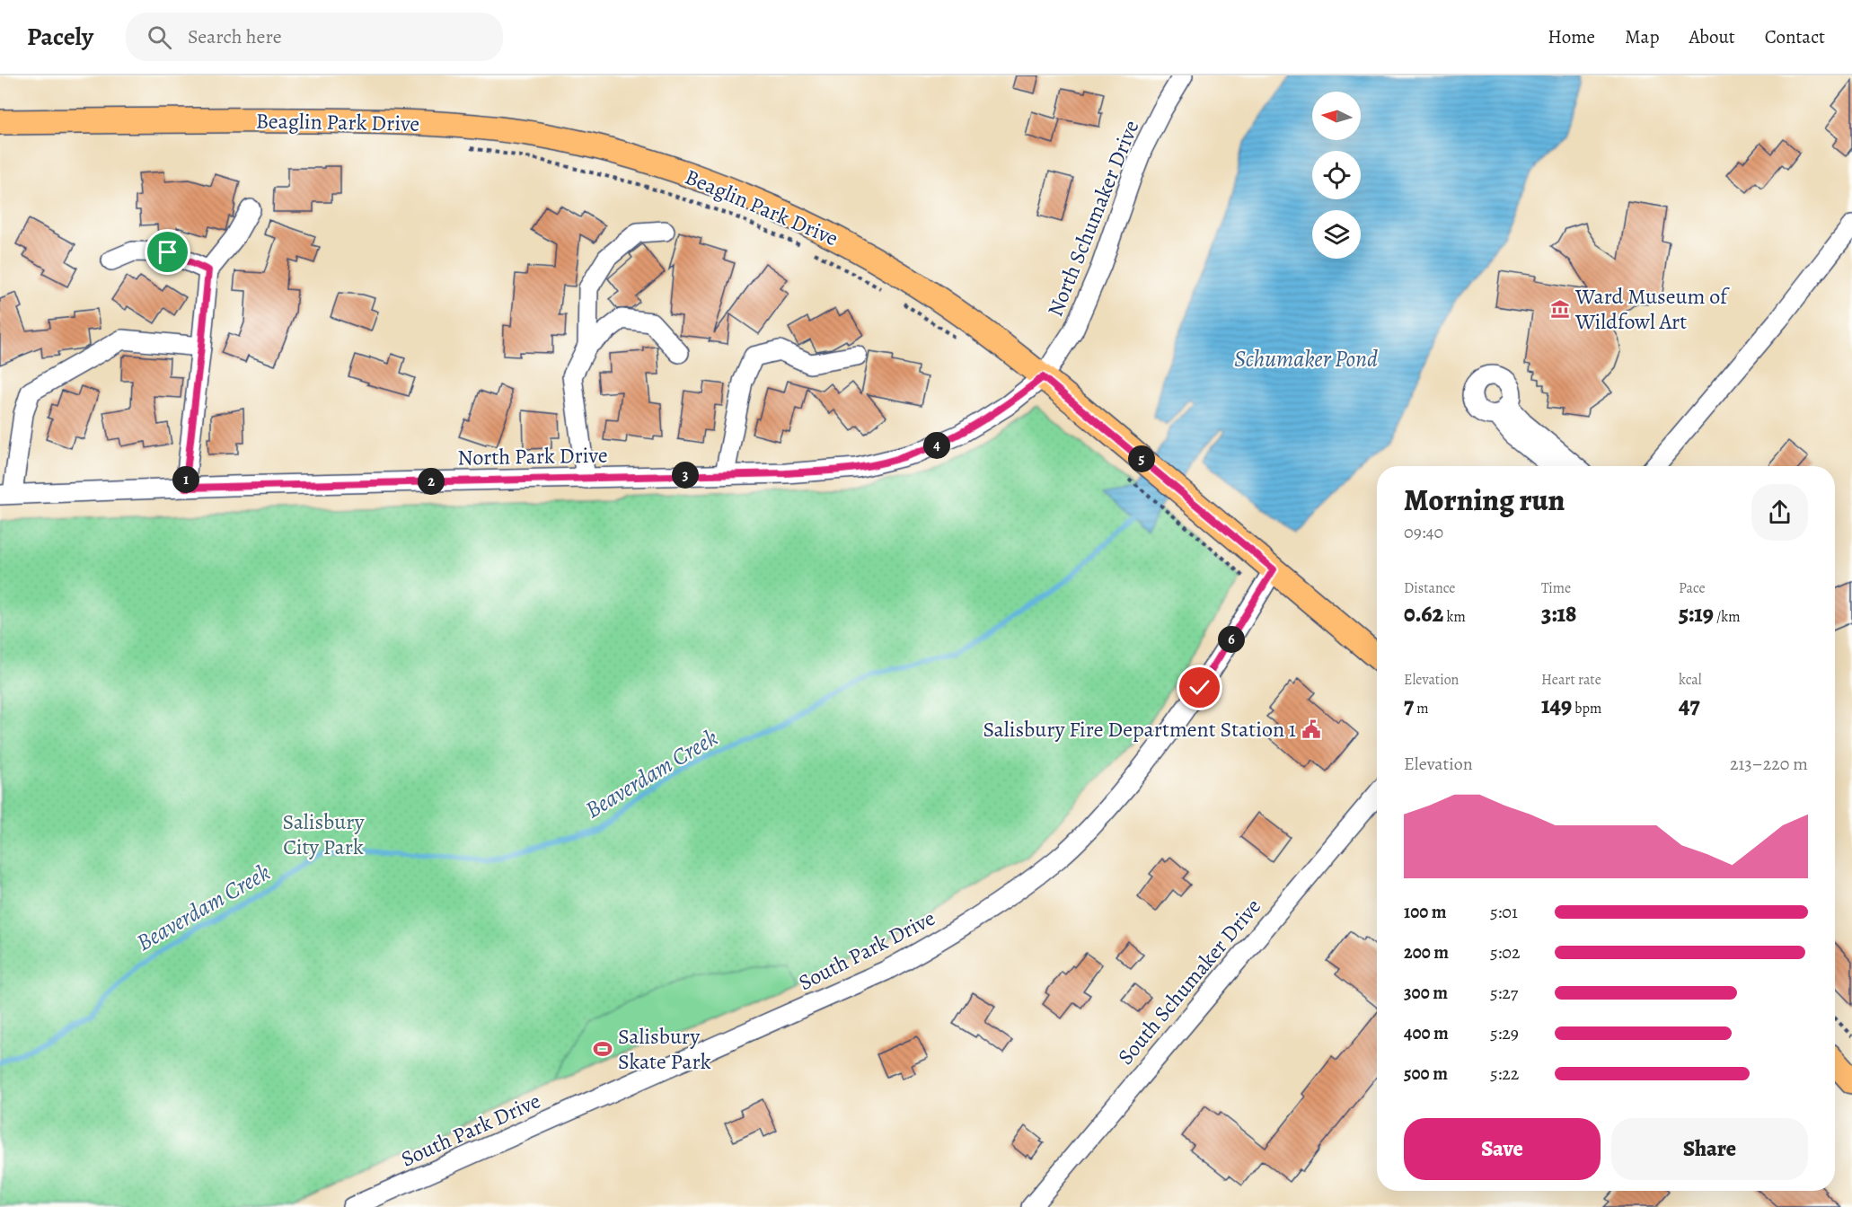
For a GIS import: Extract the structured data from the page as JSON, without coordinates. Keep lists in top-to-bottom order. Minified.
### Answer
{"streets":{"main road":["Beaglin Park Drive"],"street":["North Schumaker Drive","North Park Drive","South Park Drive","South Schumaker Drive"]},"crossings":[["Beaglin Park Drive","North Schumaker Drive"],["Beaglin Park Drive","North Park Drive"],["Beaglin Park Drive","South Park Drive"],["North Schumaker Drive","North Park Drive"]],"water":["Schumaker Pond","Beaverdam Creek"],"parks":["Salisbury City Park"],"places":{"museum":["Ward Museum of Wildfowl Art"],"public building":["Salisbury Fire Department Station 1"],"sports":["Salisbury Skate Park"]},"north":"left","page":{"header":"Pacely","search":"Search here","nav":["Home","Map","About","Contact"],"pins":["4","5","3","1","2","6"],"heading":["Morning run","09:40"],"stats":[["Distance","0.62 km"],["Time","3:18"],["Pace","5:19 /km"],["Elevation","7 m"],["Heart rate","149 bpm"],["kcal","47"]],"chart":["Elevation","213–220 m"],"list":[{"name":"100 m","note":"5:01"},{"name":"200 m","note":"5:02"},{"name":"300 m","note":"5:27"},{"name":"400 m","note":"5:29"},{"name":"500 m","note":"5:22"}],"buttons":["Save","Share"]}}
